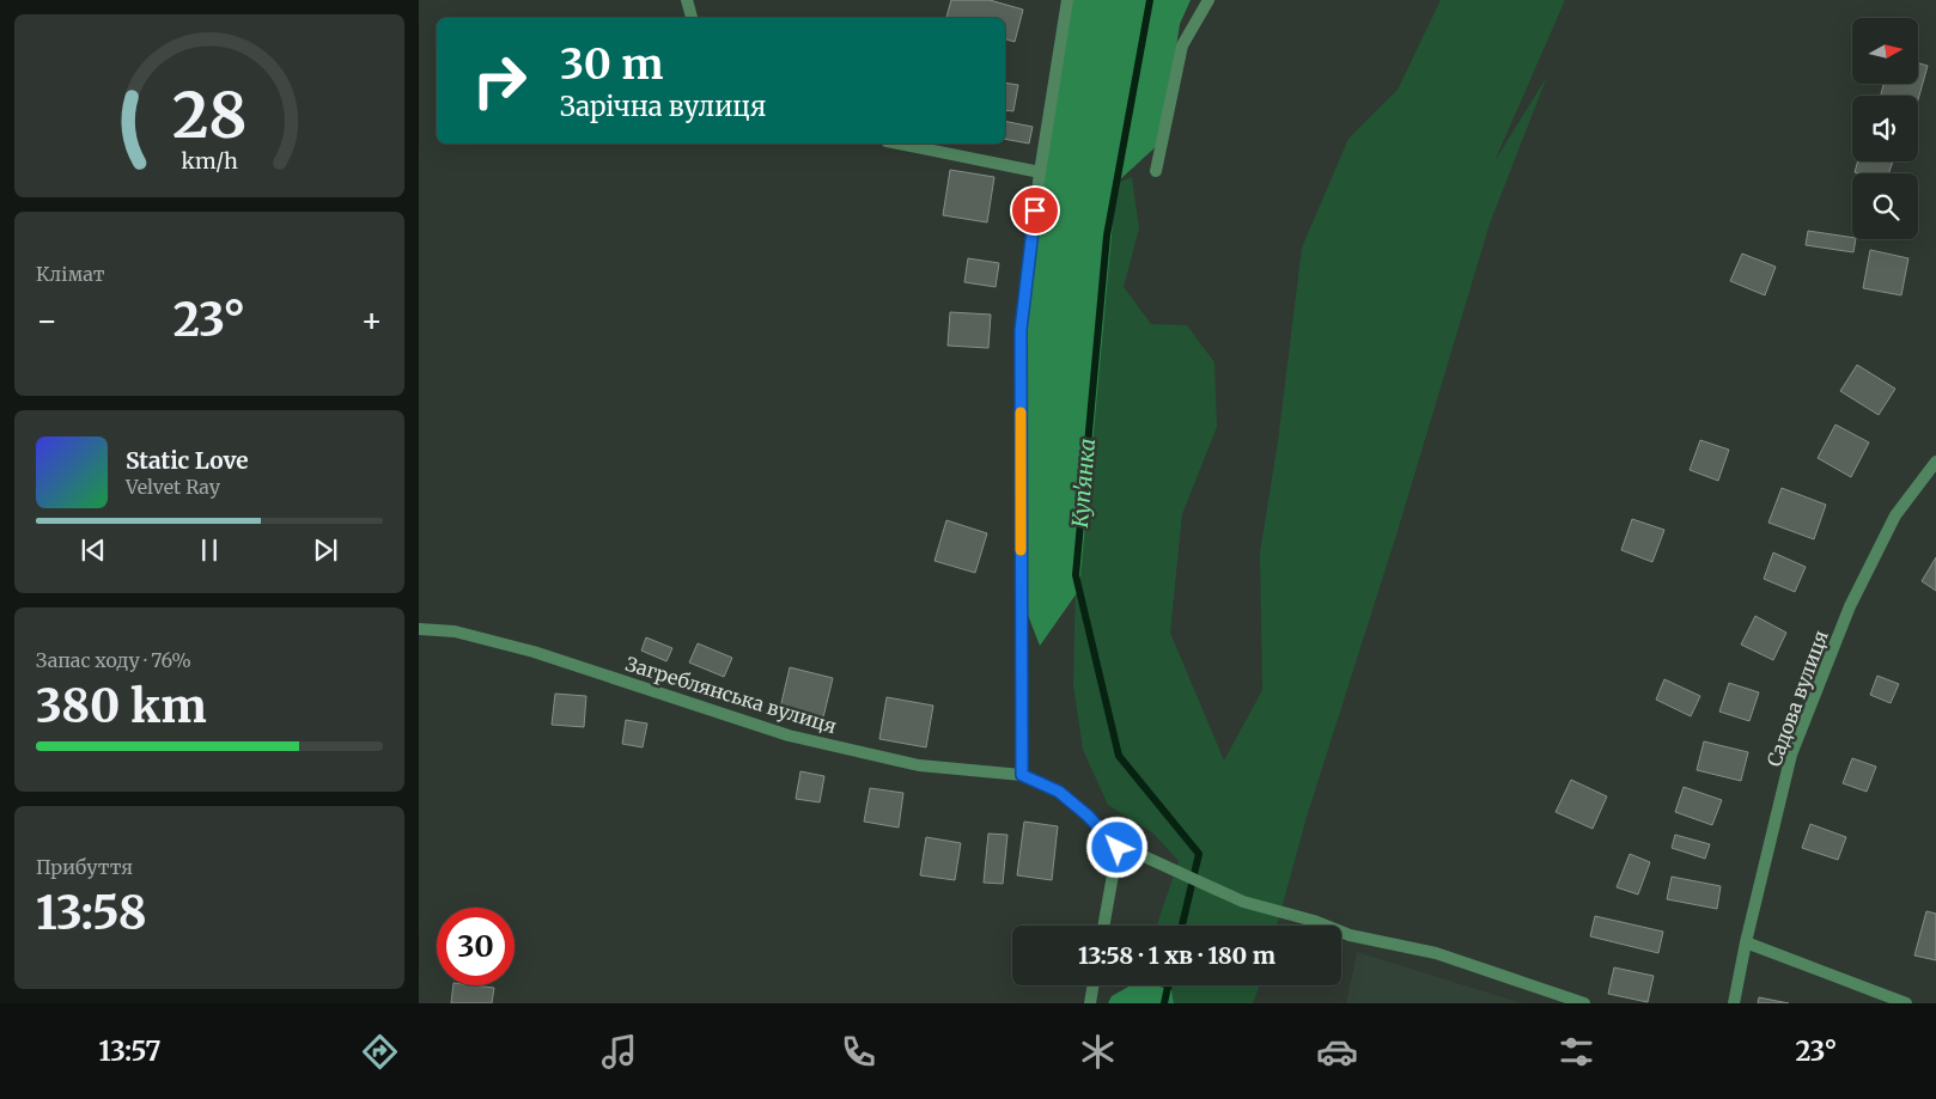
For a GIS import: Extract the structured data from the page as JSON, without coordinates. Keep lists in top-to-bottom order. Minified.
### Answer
{"streets":{"street":["Загреблянська вулиця","Садова вулиця"]},"water":["Куп'янка"],"north":"right","page":{"turn":["30 m","Зарічна вулиця"],"tile":["Клімат",["Запас ходу · 76%","380 km"],["Прибуття","13:58"]],"heat":["−","23°","+"],"song":["Static Love","Velvet Ray"],"limit":"30","trip":"13:58 · 1 хв · 180 m","tabs":["13:57","23°"],"gauge":["28","km/h"]}}
